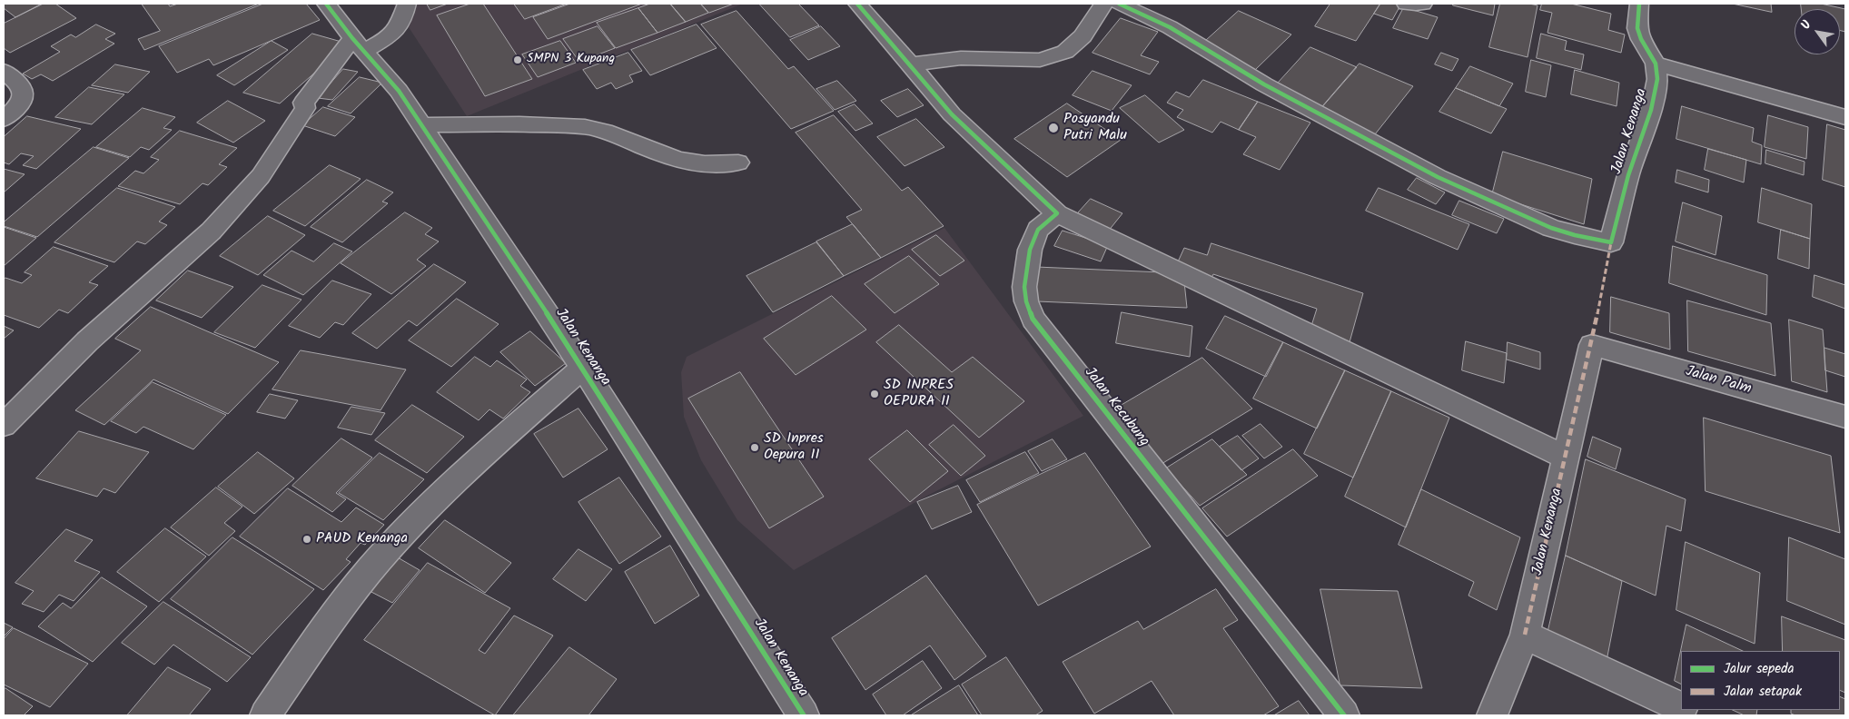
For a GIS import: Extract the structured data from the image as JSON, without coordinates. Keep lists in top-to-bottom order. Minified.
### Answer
{"streets":{"street":["Jalan Kenanga","Jalan Palm","Jalan Kecubung"]},"crossings":[["Jalan Kenanga","Jalan Palm"]],"places":["SMPN 3 Kupang","Posyandu Putri Malu","SD INPRES OEPURA II","SD Inpres Oepura II","PAUD Kenanga"],"legend":["Jalur sepeda","Jalan setapak"],"north":"top left"}
